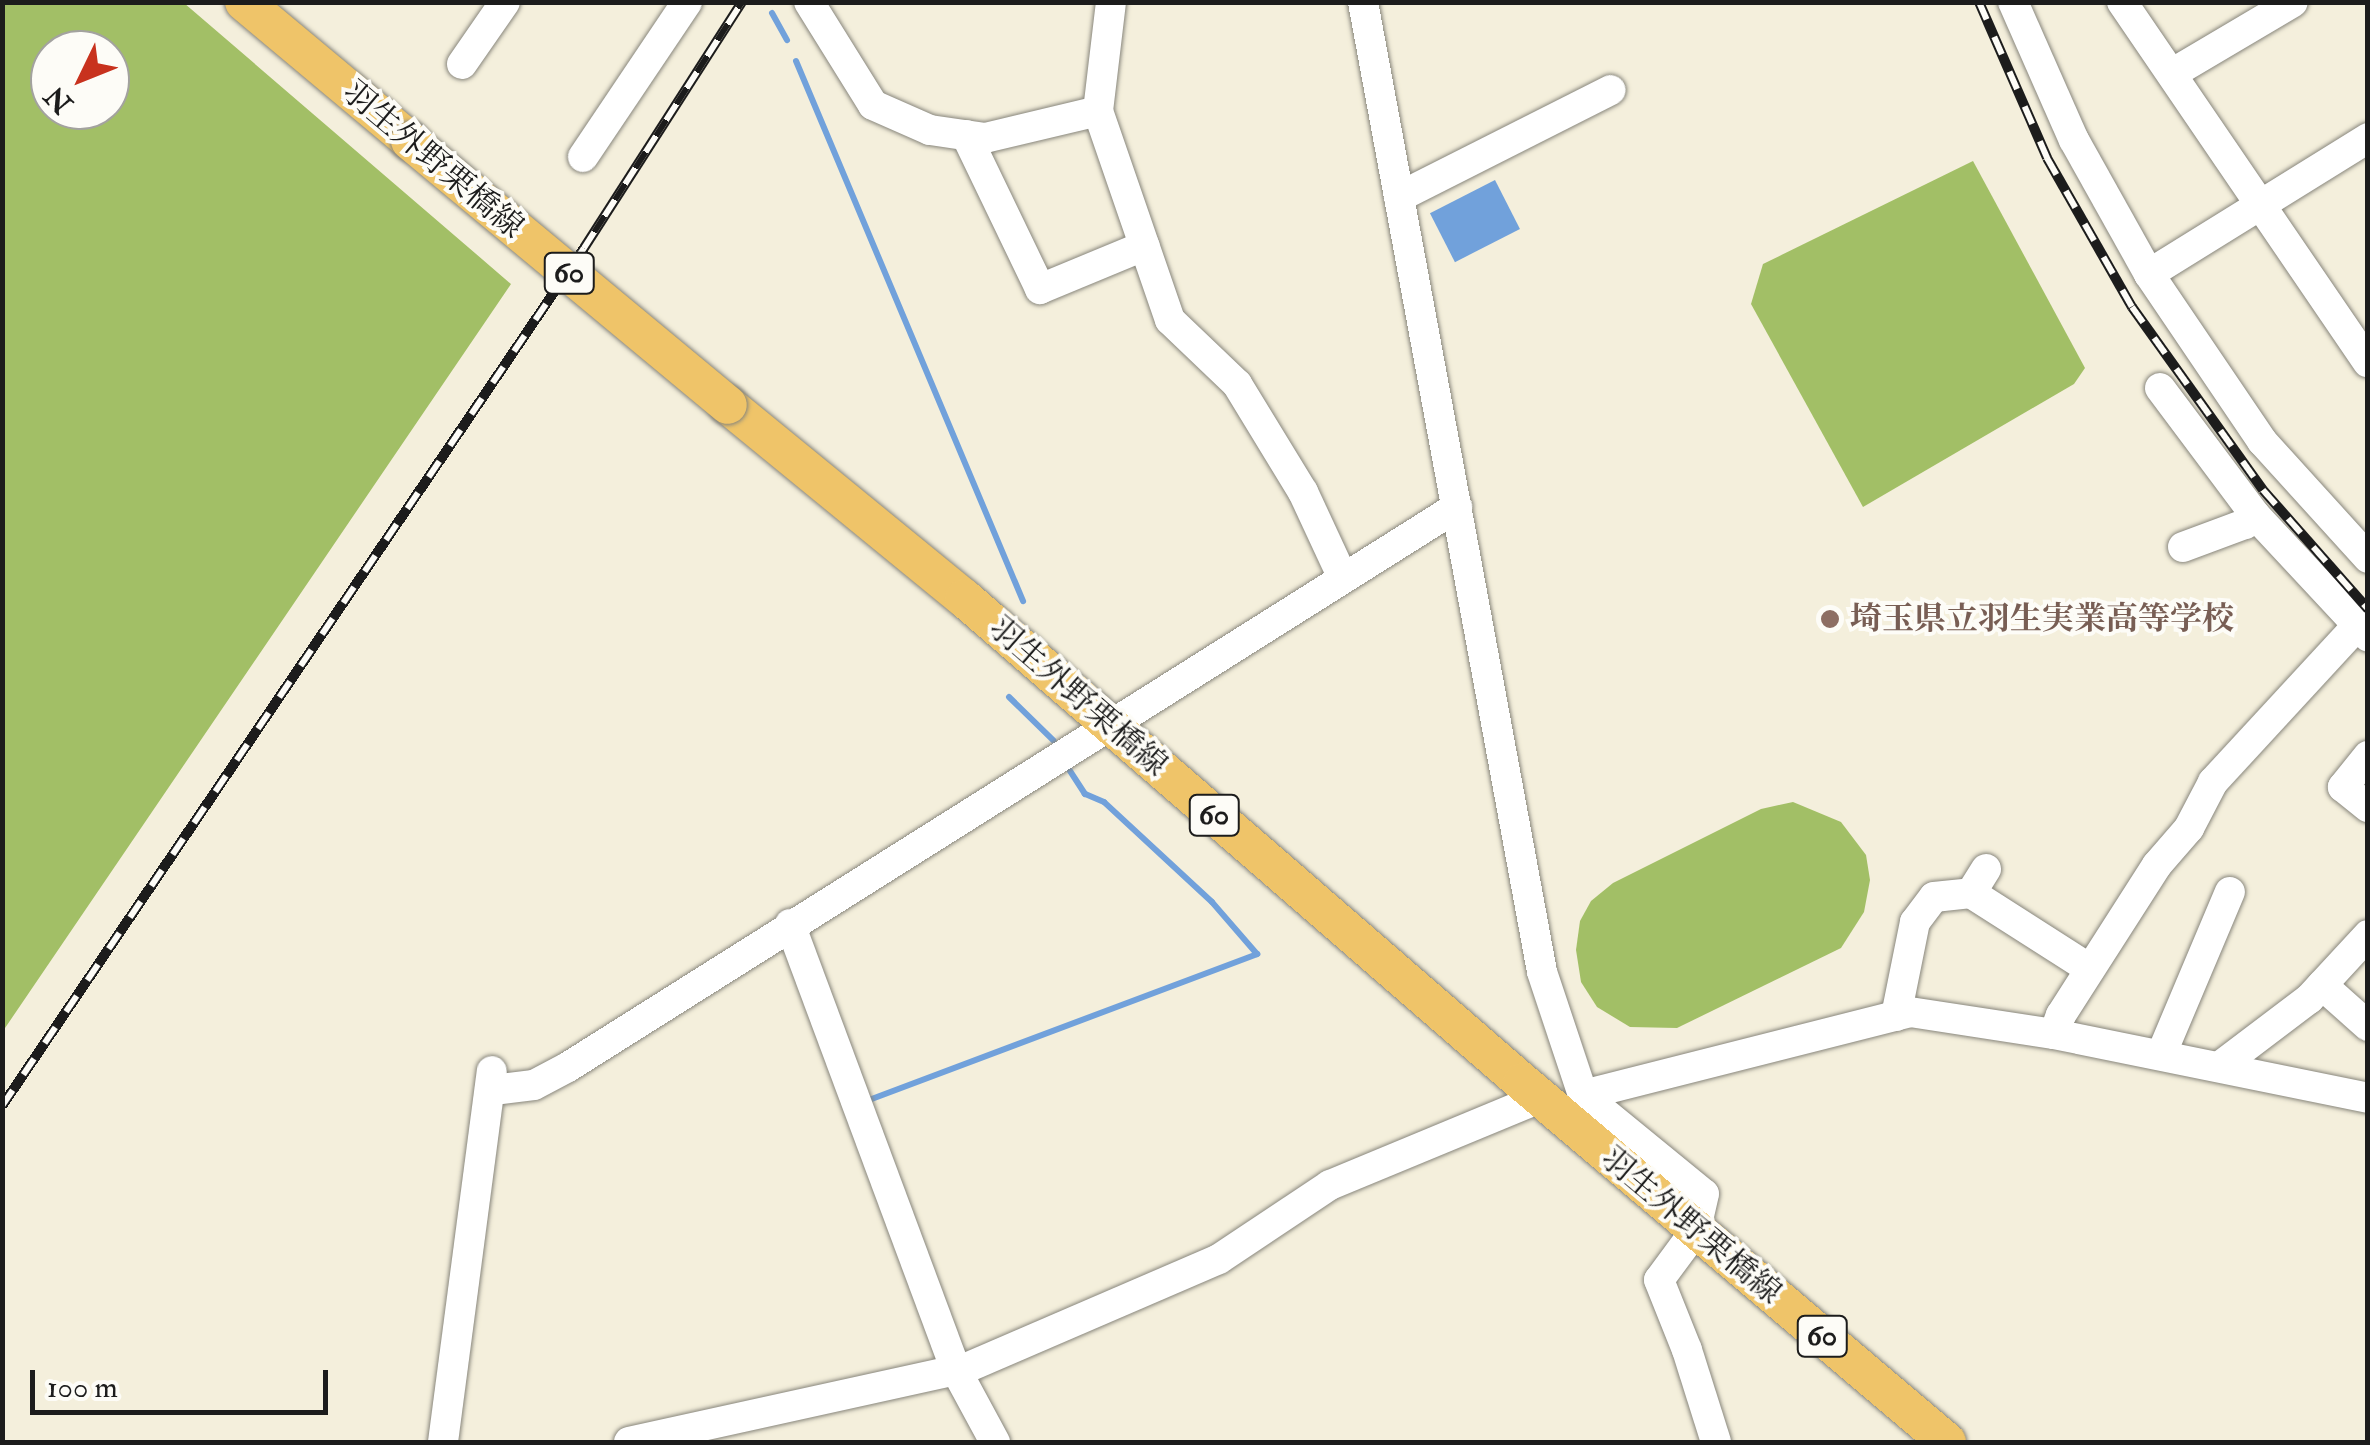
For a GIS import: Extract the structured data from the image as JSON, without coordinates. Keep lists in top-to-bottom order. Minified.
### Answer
{"streets":{"main road":["羽生外野栗橋線","60"]},"places":["埼玉県立羽生実業高等学校"],"scale_bar":"100 m","north":"bottom left"}
